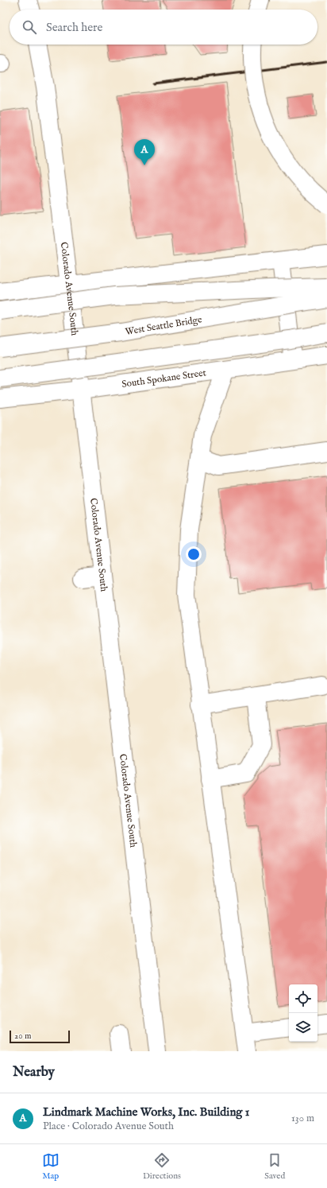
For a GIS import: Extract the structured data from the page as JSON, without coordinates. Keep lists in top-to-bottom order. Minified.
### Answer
{"streets":{"main road":["Colorado Avenue South","West Seattle Bridge","South Spokane Street"]},"crossings":[["Colorado Avenue South","South Spokane Street"]],"scale_bar":"20 m","page":{"search":"Search here","pins":"A","scale":"20 m","heading":"Nearby","list":[{"mark":"A","name":"Lindmark Machine Works, Inc. Building 1","note":"Place · Colorado Avenue South","value":"130 m"}],"nav":["Map","Directions","Saved"]}}
